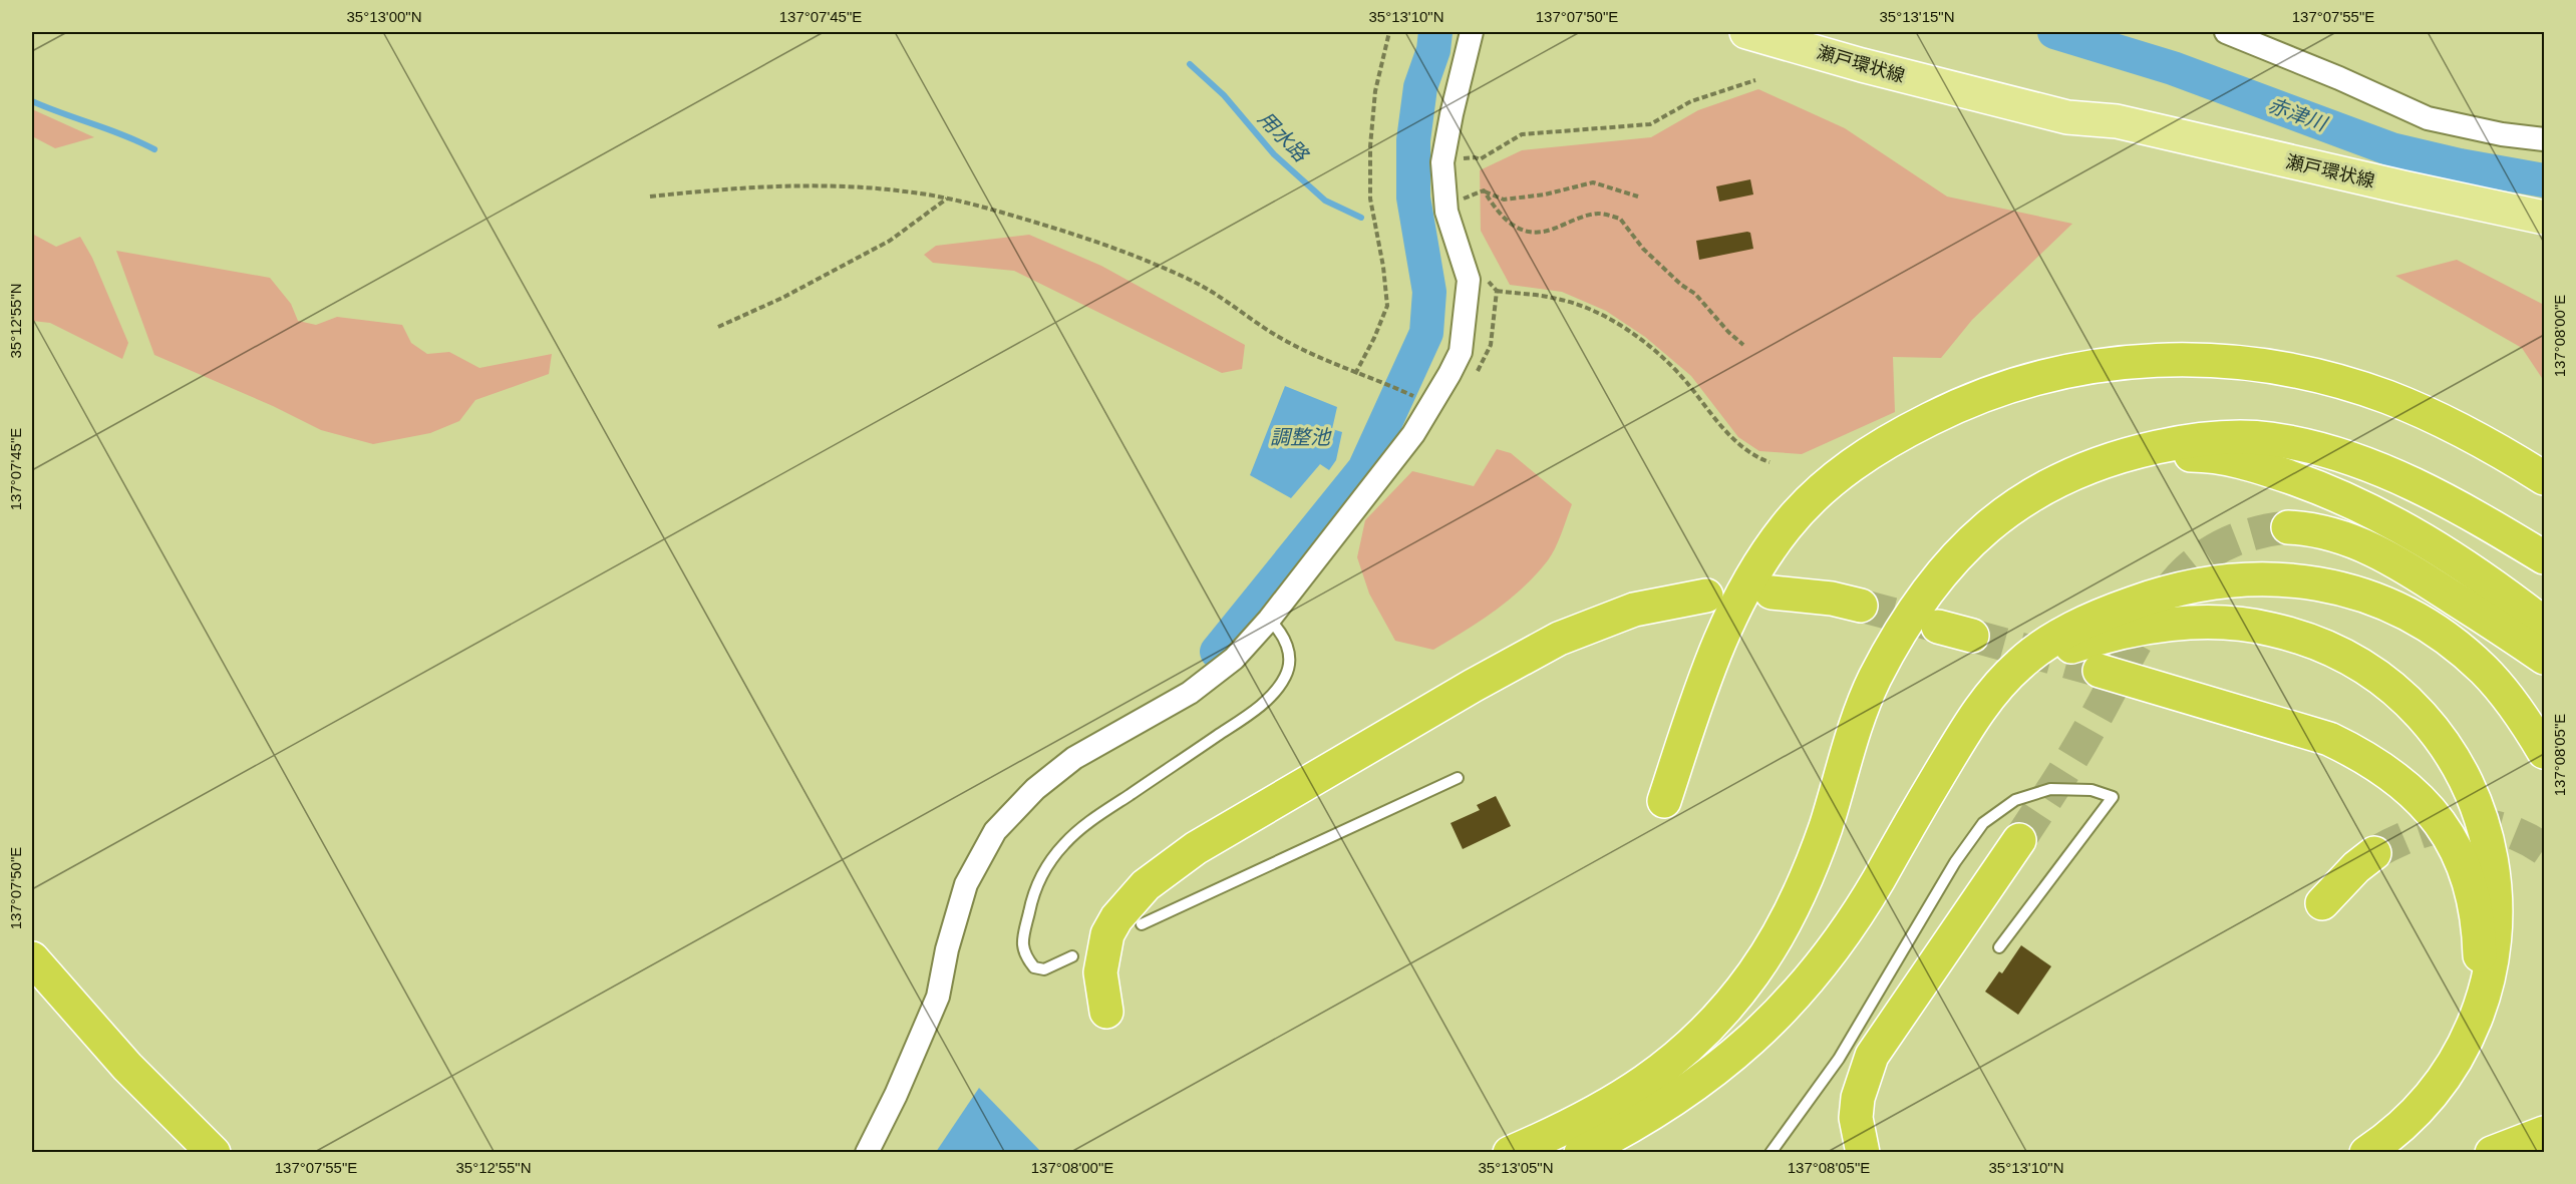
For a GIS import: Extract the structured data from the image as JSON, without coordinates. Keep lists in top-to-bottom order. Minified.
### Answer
{"streets":{"main road":["瀬戸環状線"]},"water":["赤津川","用水路","調整池"],"coordinates":["35°13'00\"N","137°07'45\"E","35°13'10\"N","137°07'50\"E","35°13'15\"N","137°07'55\"E","35°12'55\"N","137°08'00\"E","137°08'05\"E","35°13'05\"N"]}
